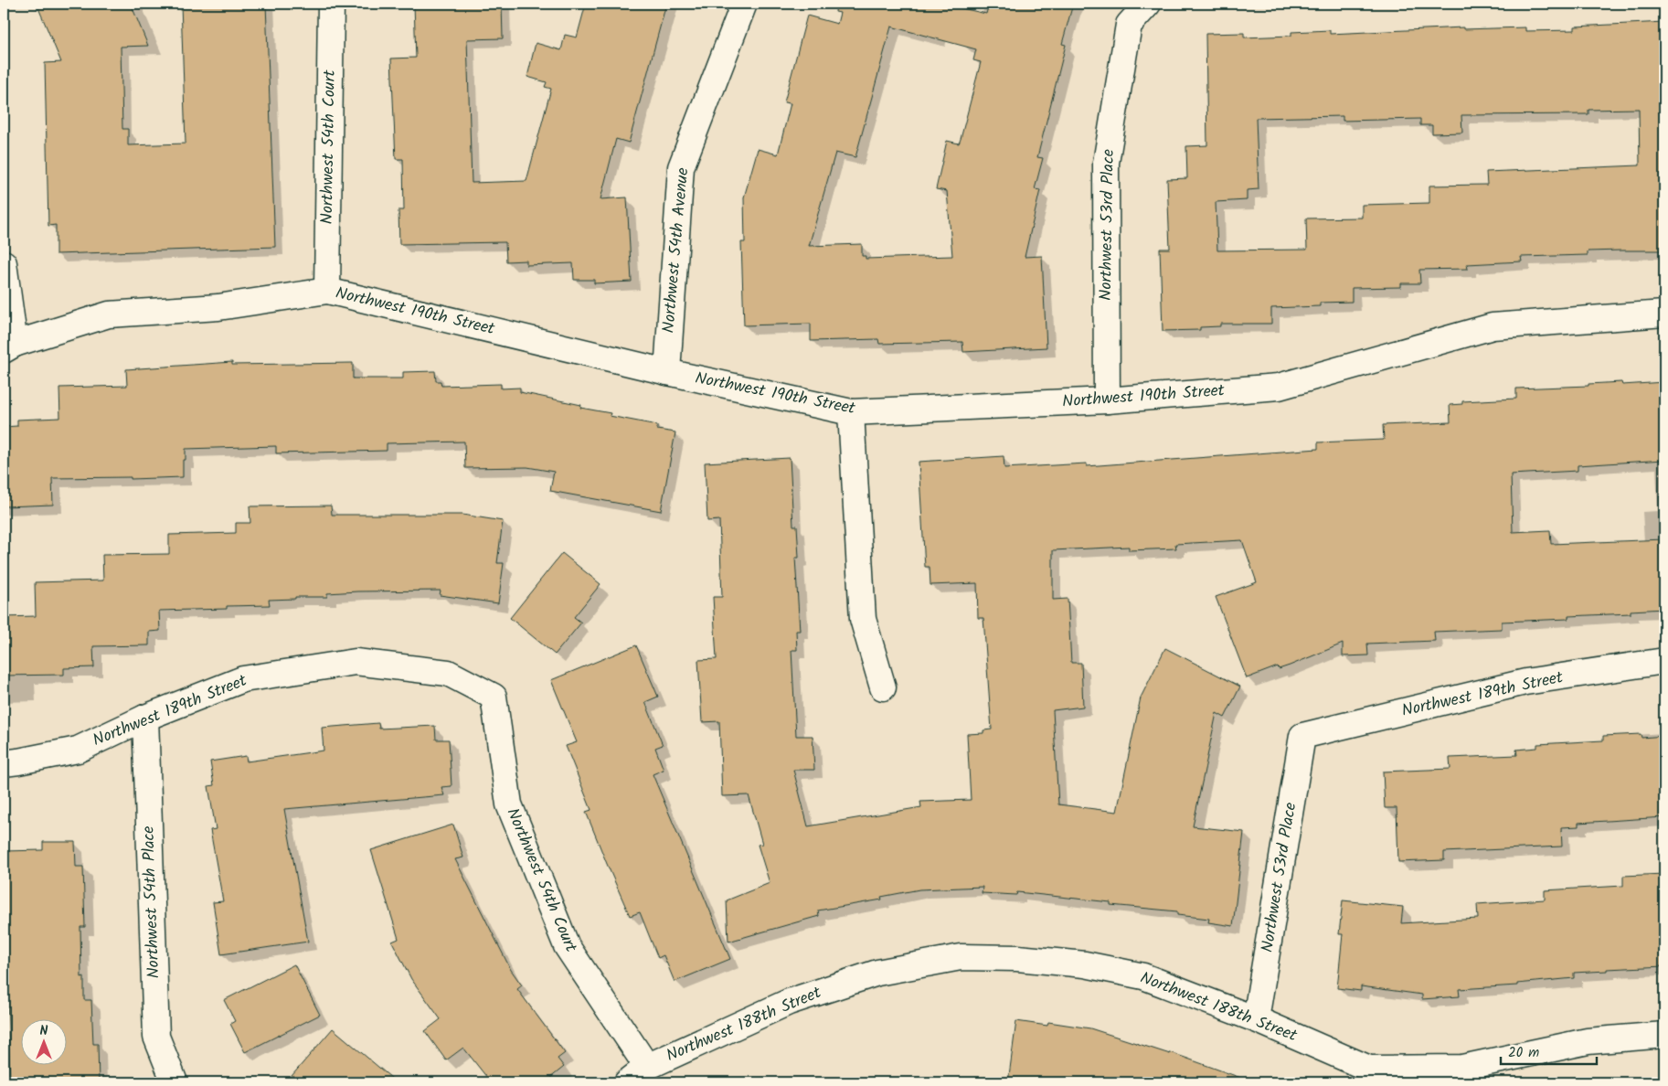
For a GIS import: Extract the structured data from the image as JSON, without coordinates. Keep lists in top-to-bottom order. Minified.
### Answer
{"streets":{"street":["Northwest 54th Court","Northwest 53rd Place","Northwest 54th Avenue","Northwest 190th Street","Northwest 189th Street","Northwest 54th Place","Northwest 188th Street"]},"crossings":[["Northwest 54th Court","Northwest 190th Street"],["Northwest 54th Court","Northwest 189th Street"],["Northwest 54th Court","Northwest 188th Street"],["Northwest 53rd Place","Northwest 190th Street"],["Northwest 53rd Place","Northwest 189th Street"],["Northwest 53rd Place","Northwest 188th Street"],["Northwest 54th Avenue","Northwest 190th Street"],["Northwest 189th Street","Northwest 54th Place"]],"scale_bar":"20 m","north":"top"}
